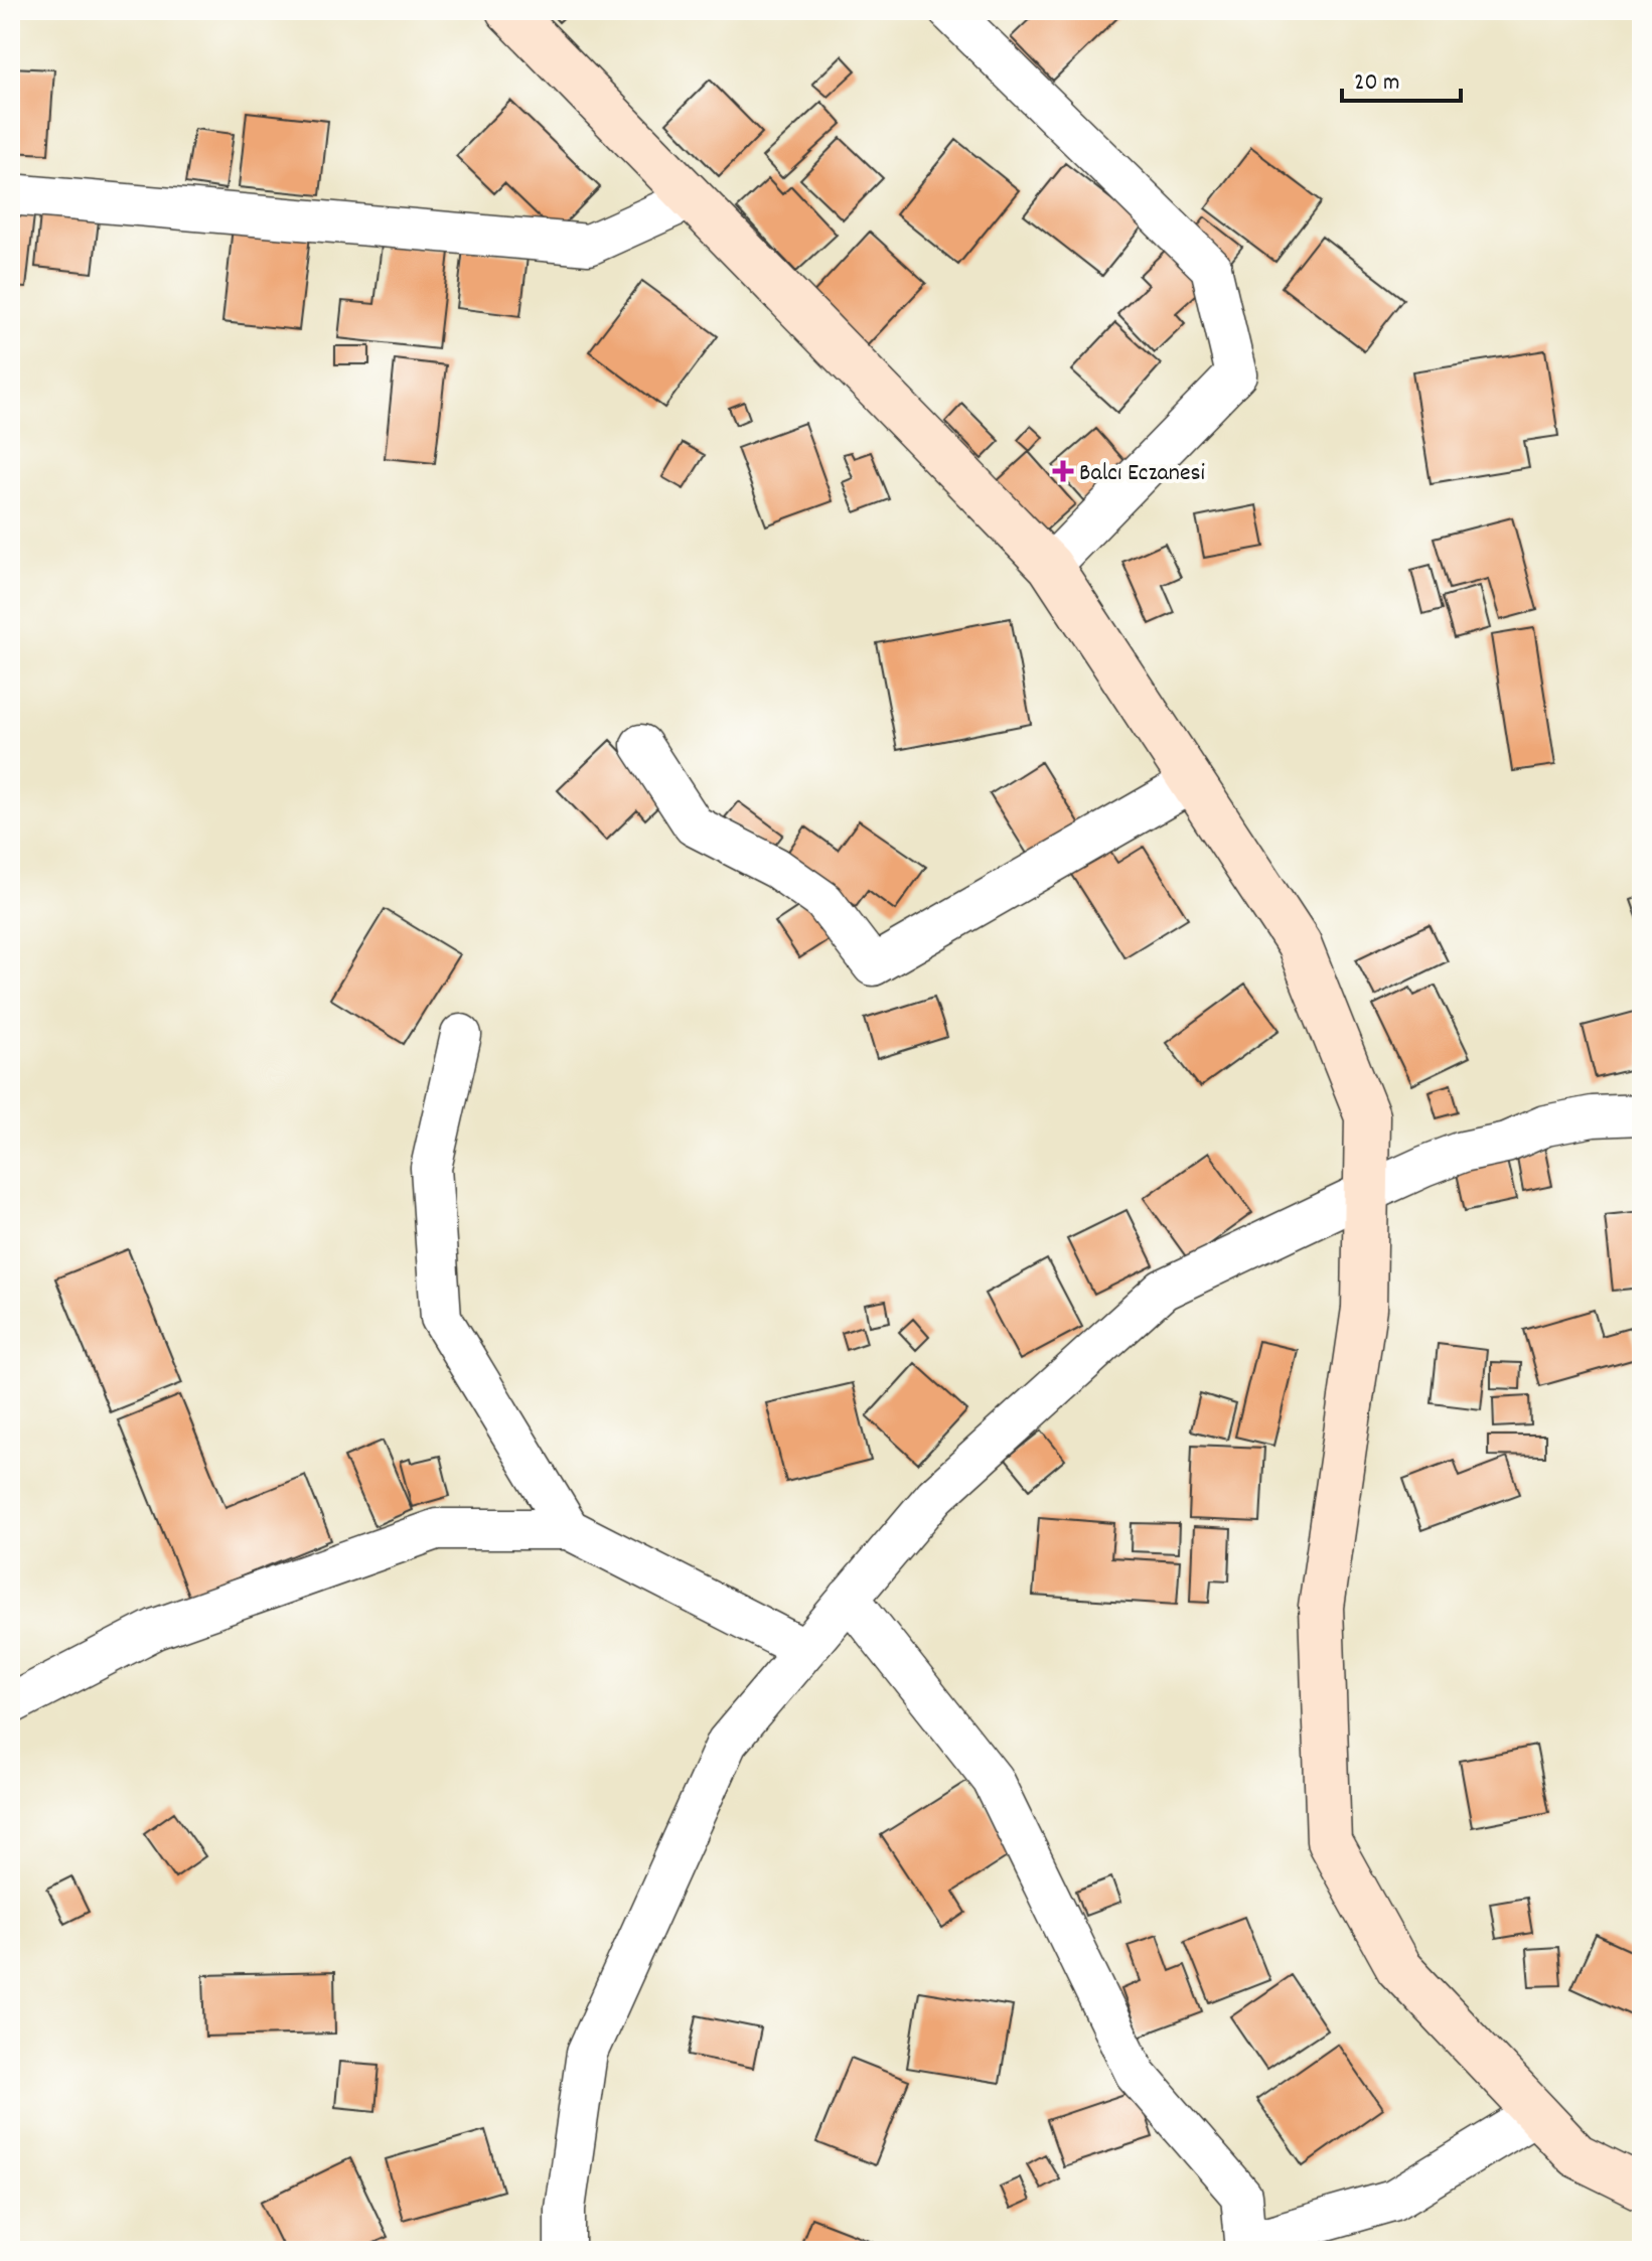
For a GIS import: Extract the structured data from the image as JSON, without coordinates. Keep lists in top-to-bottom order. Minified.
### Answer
{"places":{"health":["Balcı Eczanesi"]},"scale_bar":"20 m"}
